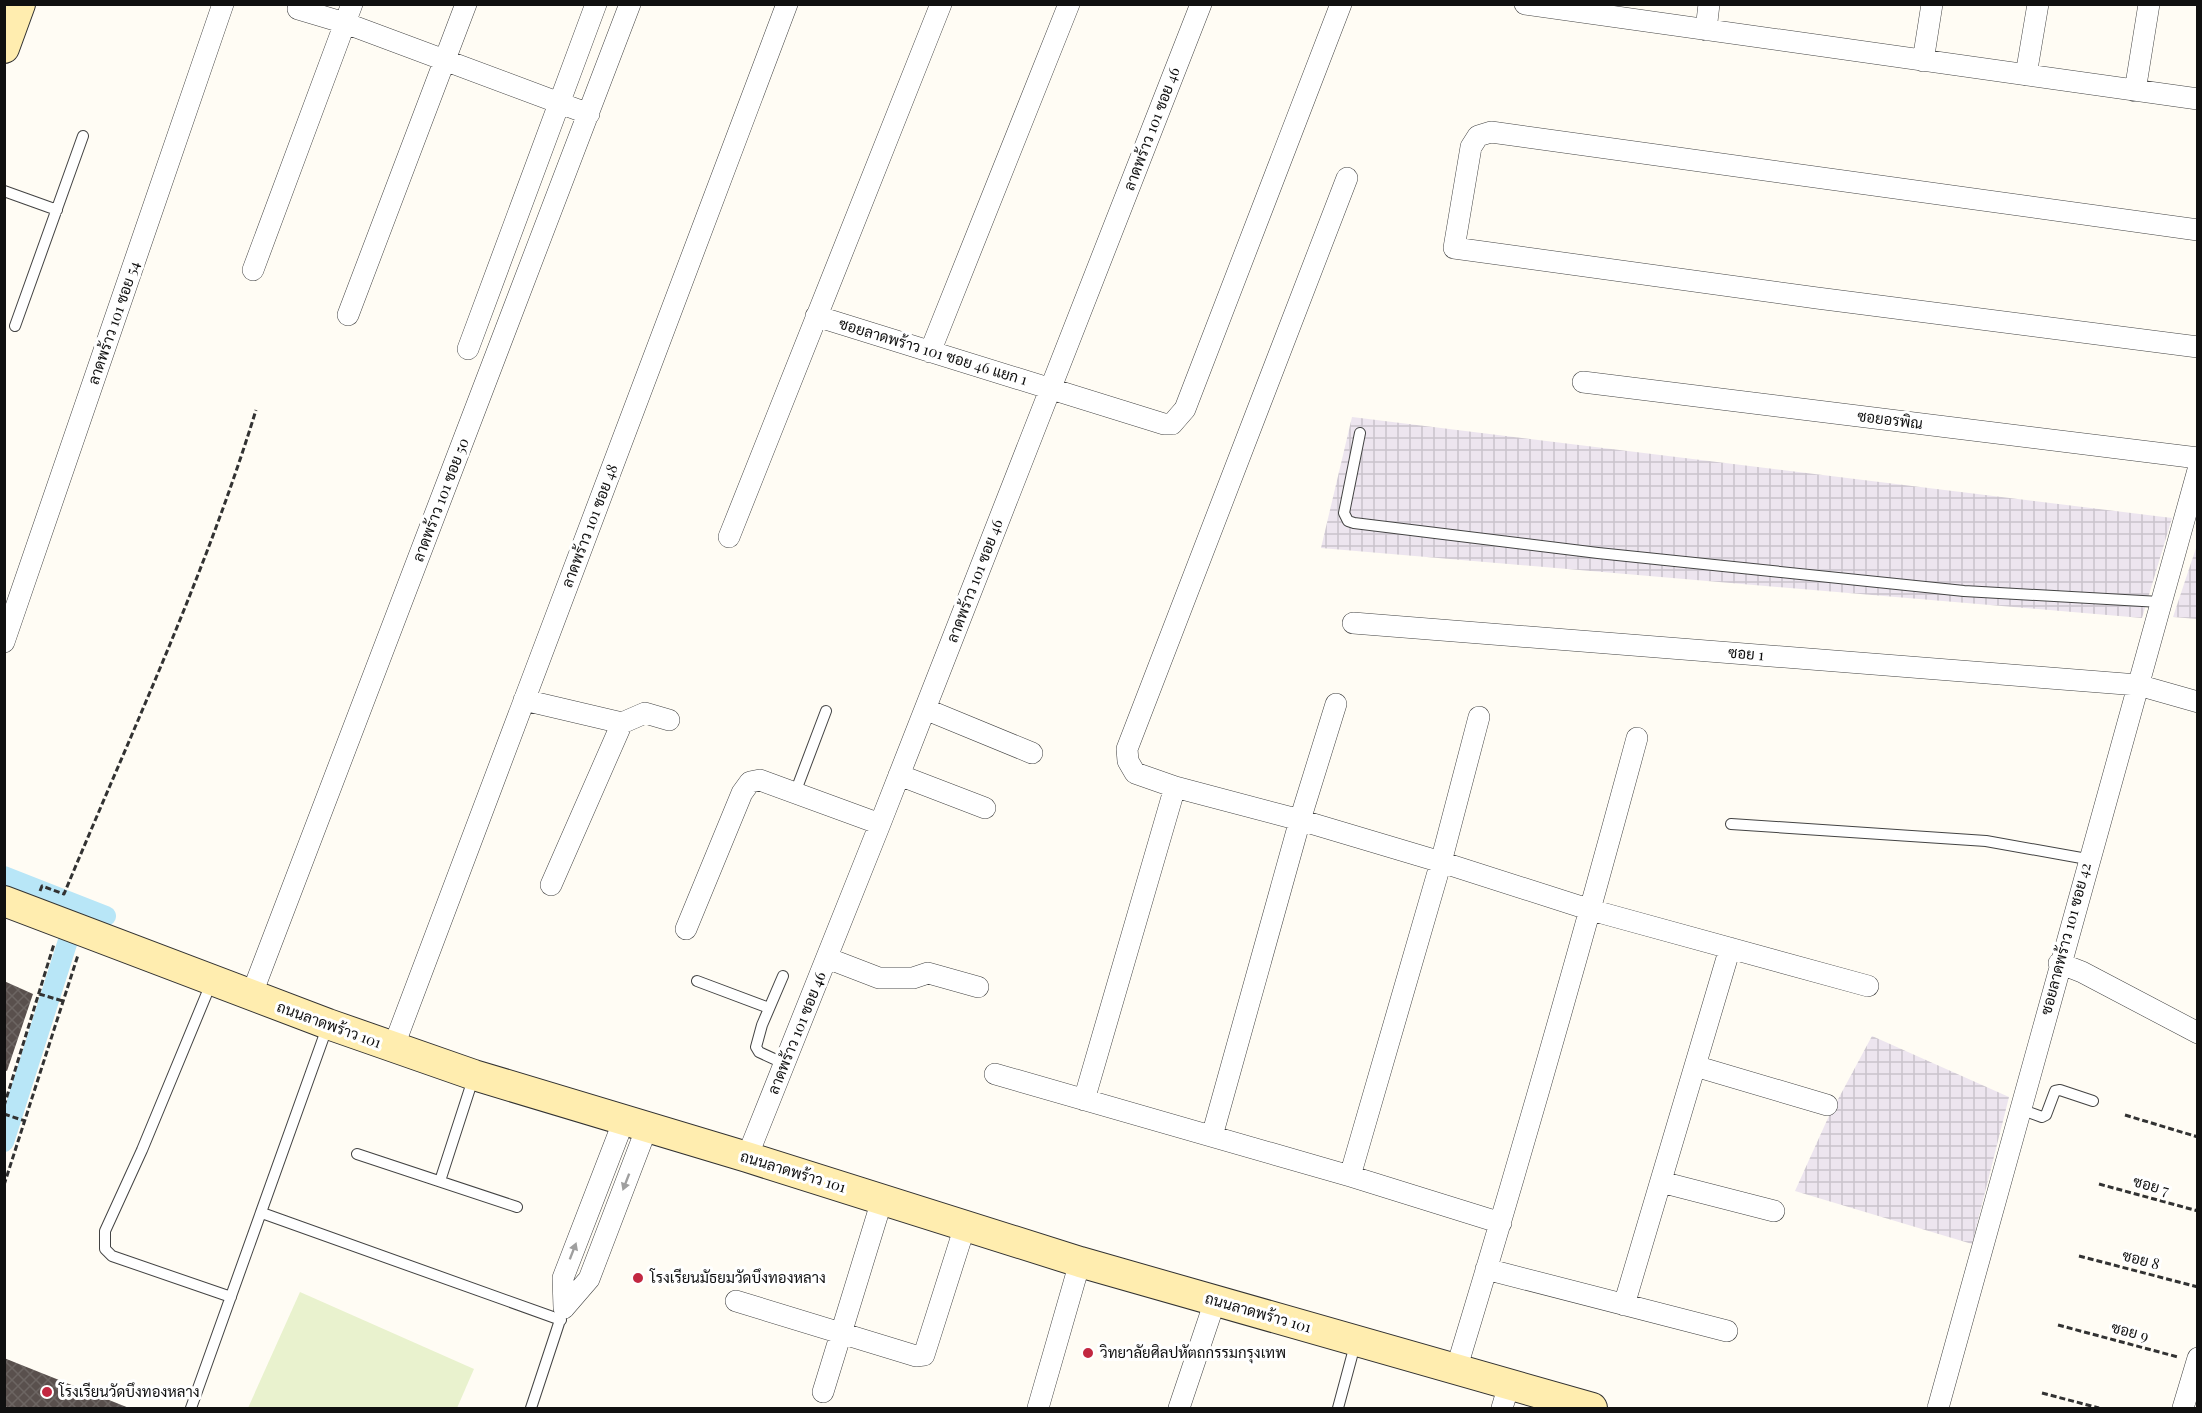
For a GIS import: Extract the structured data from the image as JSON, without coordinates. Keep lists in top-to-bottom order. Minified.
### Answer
{"streets":{"street":["ลาดพร้าว 101 ซอย 46","ลาดพร้าว 101 ซอย 54","ซอยลาดพร้าว 101 ซอย 46 แยก 1","ซอยอรพิณ","ลาดพร้าว 101 ซอย 50","ลาดพร้าว 101 ซอย 48","ซอย 1","ซอยลาดพร้าว 101 ซอย 42","ถนนลาดพร้าว 101"],"path":["ซอย 7","ซอย 8","ซอย 9"]},"crossings":[["ลาดพร้าว 101 ซอย 46","ซอยลาดพร้าว 101 ซอย 46 แยก 1"],["ลาดพร้าว 101 ซอย 46","ถนนลาดพร้าว 101"],["ลาดพร้าว 101 ซอย 50","ถนนลาดพร้าว 101"],["ลาดพร้าว 101 ซอย 48","ถนนลาดพร้าว 101"],["ซอย 1","ซอยลาดพร้าว 101 ซอย 42"]],"places":["โรงเรียนมัธยมวัดบึงทองหลาง","วิทยาลัยศิลปหัตถกรรมกรุงเทพ","โรงเรียนวัดบึงทองหลาง"]}
